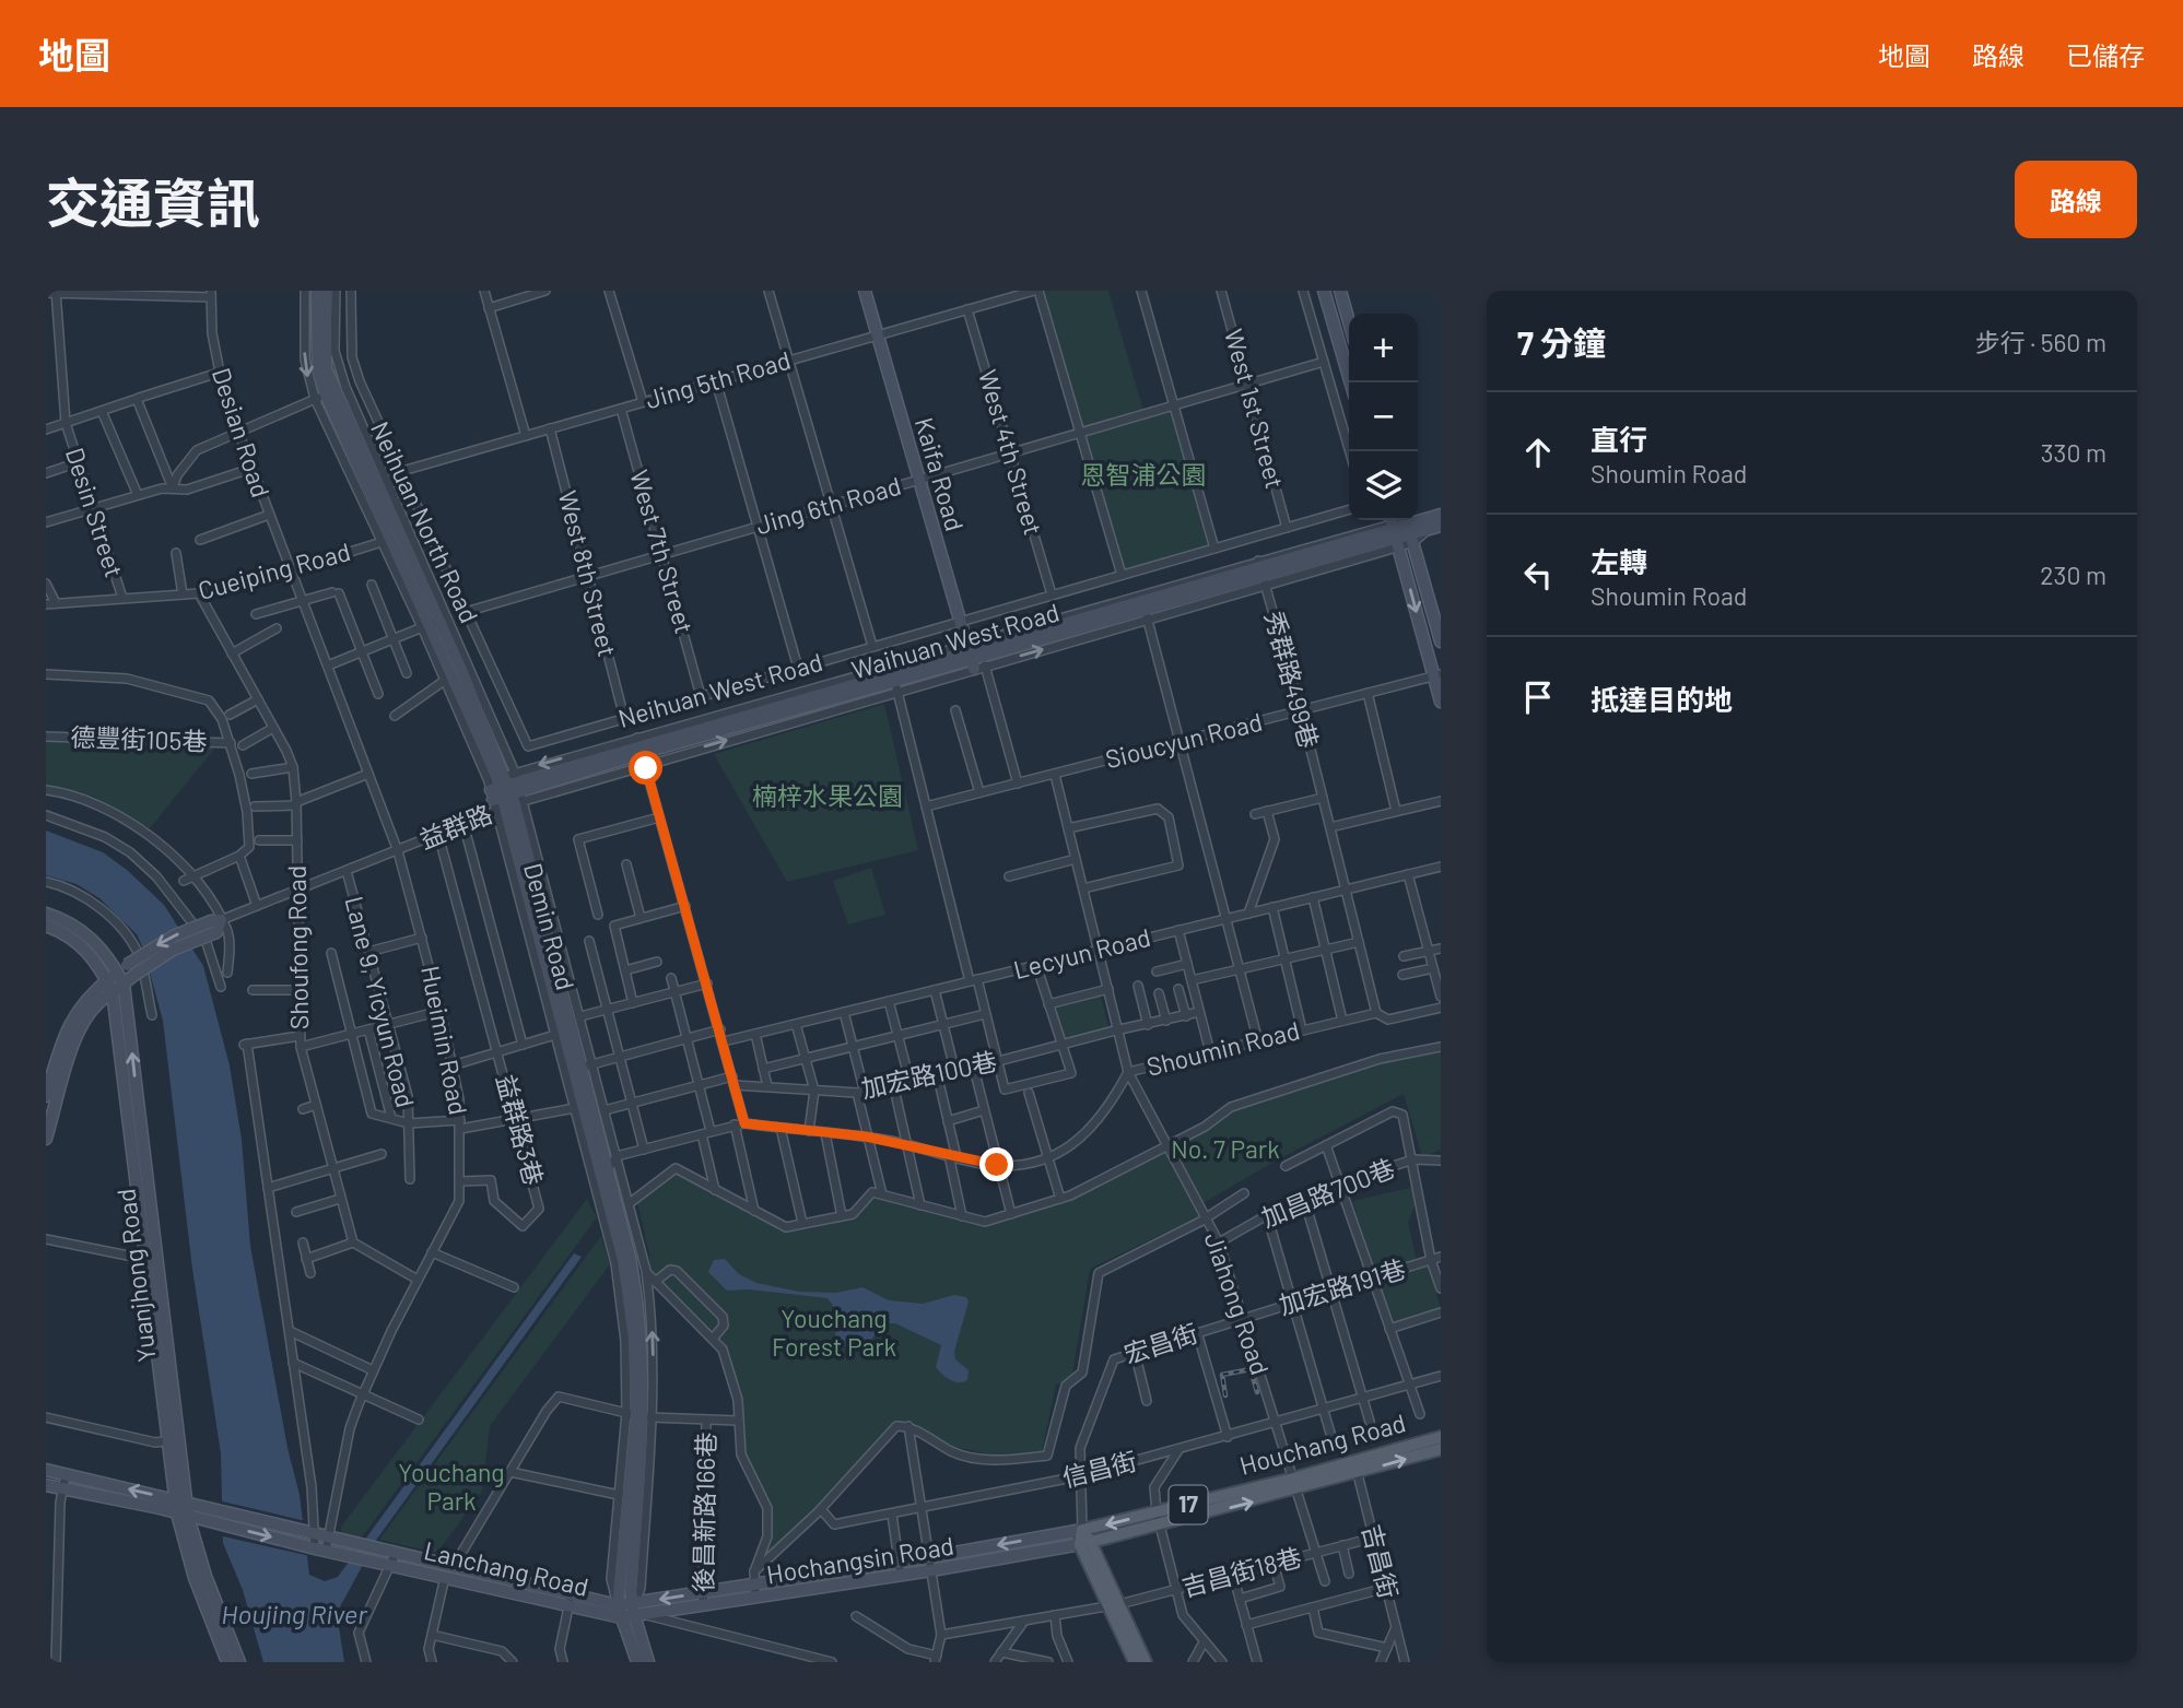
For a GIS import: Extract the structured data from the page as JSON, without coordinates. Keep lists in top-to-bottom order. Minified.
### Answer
{"streets":{"main road":["Houchang Road","17"],"street":["Jing 5th Road","West 1st Street","Desian Road","West 4th Street","Kaifa Road","Jing 6th Road","Desin Street","Neihuan North Road","West 7th Street","Cueiping Road","West 8th Street","Waihuan West Road","秀群路499巷","Neihuan West Road","德豐街105巷","Sioucyun Road","益群路","Demin Road","Shoufong Road","Lecyun Road","Lane 9, Yicyun Road","Hueimin Road","Shoumin Road","加宏路100巷","益群路3巷","加昌路700巷","Yuanjhong Road","加宏路191巷","Jiahong Road","宏昌街","信昌街","後昌新路166巷","Hochangsin Road","吉昌街","Lanchang Road","吉昌街18巷"]},"crossings":[["Jing 5th Road","West 4th Street"],["Jing 5th Road","Kaifa Road"],["Jing 5th Road","Neihuan North Road"],["Jing 5th Road","West 7th Street"],["Jing 5th Road","West 8th Street"],["West 1st Street","Jing 6th Road"],["West 1st Street","Neihuan West Road"],["Desian Road","Cueiping Road"],["Desian Road","Hueimin Road"],["West 4th Street","Jing 6th Road"],["West 4th Street","Neihuan West Road"],["Kaifa Road","Jing 6th Road"],["Kaifa Road","Waihuan West Road"],["Kaifa Road","Neihuan West Road"],["Jing 6th Road","Neihuan North Road"],["Jing 6th Road","West 7th Street"],["Jing 6th Road","West 8th Street"],["Desin Street","Cueiping Road"],["Neihuan North Road","Neihuan West Road"],["West 7th Street","Neihuan West Road"],["Cueiping Road","Demin Road"],["Cueiping Road","Shoufong Road"],["Cueiping Road","Hueimin Road"],["West 8th Street","Neihuan West Road"],["Waihuan West Road","秀群路499巷"],["Waihuan West Road","益群路"],["Waihuan West Road","Demin Road"],["秀群路499巷","Sioucyun Road"],["秀群路499巷","Lecyun Road"],["Sioucyun Road","Jiahong Road"],["益群路","Demin Road"],["益群路","Shoufong Road"],["益群路","Lane 9, Yicyun Road"],["益群路","Hueimin Road"],["益群路","益群路3巷"],["Demin Road","Shoumin Road"],["Demin Road","加宏路100巷"],["Demin Road","Hochangsin Road"],["Demin Road","Lanchang Road"],["Lecyun Road","Jiahong Road"],["Hueimin Road","益群路3巷"],["Hueimin Road","Lanchang Road"],["Shoumin Road","Jiahong Road"],["加宏路100巷","Jiahong Road"],["加昌路700巷","Jiahong Road"],["加宏路191巷","Jiahong Road"],["加宏路191巷","宏昌街"],["Jiahong Road","宏昌街"],["Jiahong Road","Houchang Road"],["Jiahong Road","信昌街"],["Jiahong Road","吉昌街18巷"],["宏昌街","Houchang Road"],["宏昌街","信昌街"],["宏昌街","Hochangsin Road"],["Houchang Road","Hochangsin Road"],["Houchang Road","吉昌街"],["後昌新路166巷","Hochangsin Road"],["Hochangsin Road","Lanchang Road"],["吉昌街","吉昌街18巷"]],"water":["Houjing River"],"parks":["恩智浦公園","楠梓水果公園","No. 7 Park","Youchang Forest Park","Youchang Park"],"page":{"header":"地圖","nav":["地圖","路線","已儲存"],"title":"交通資訊","buttons":"路線","heading":["7 分鐘","步行 · 560 m"],"map_buttons":["+","−"],"list":[["直行","Shoumin Road","330 m"],["左轉","Shoumin Road","230 m"],"抵達目的地"]}}
